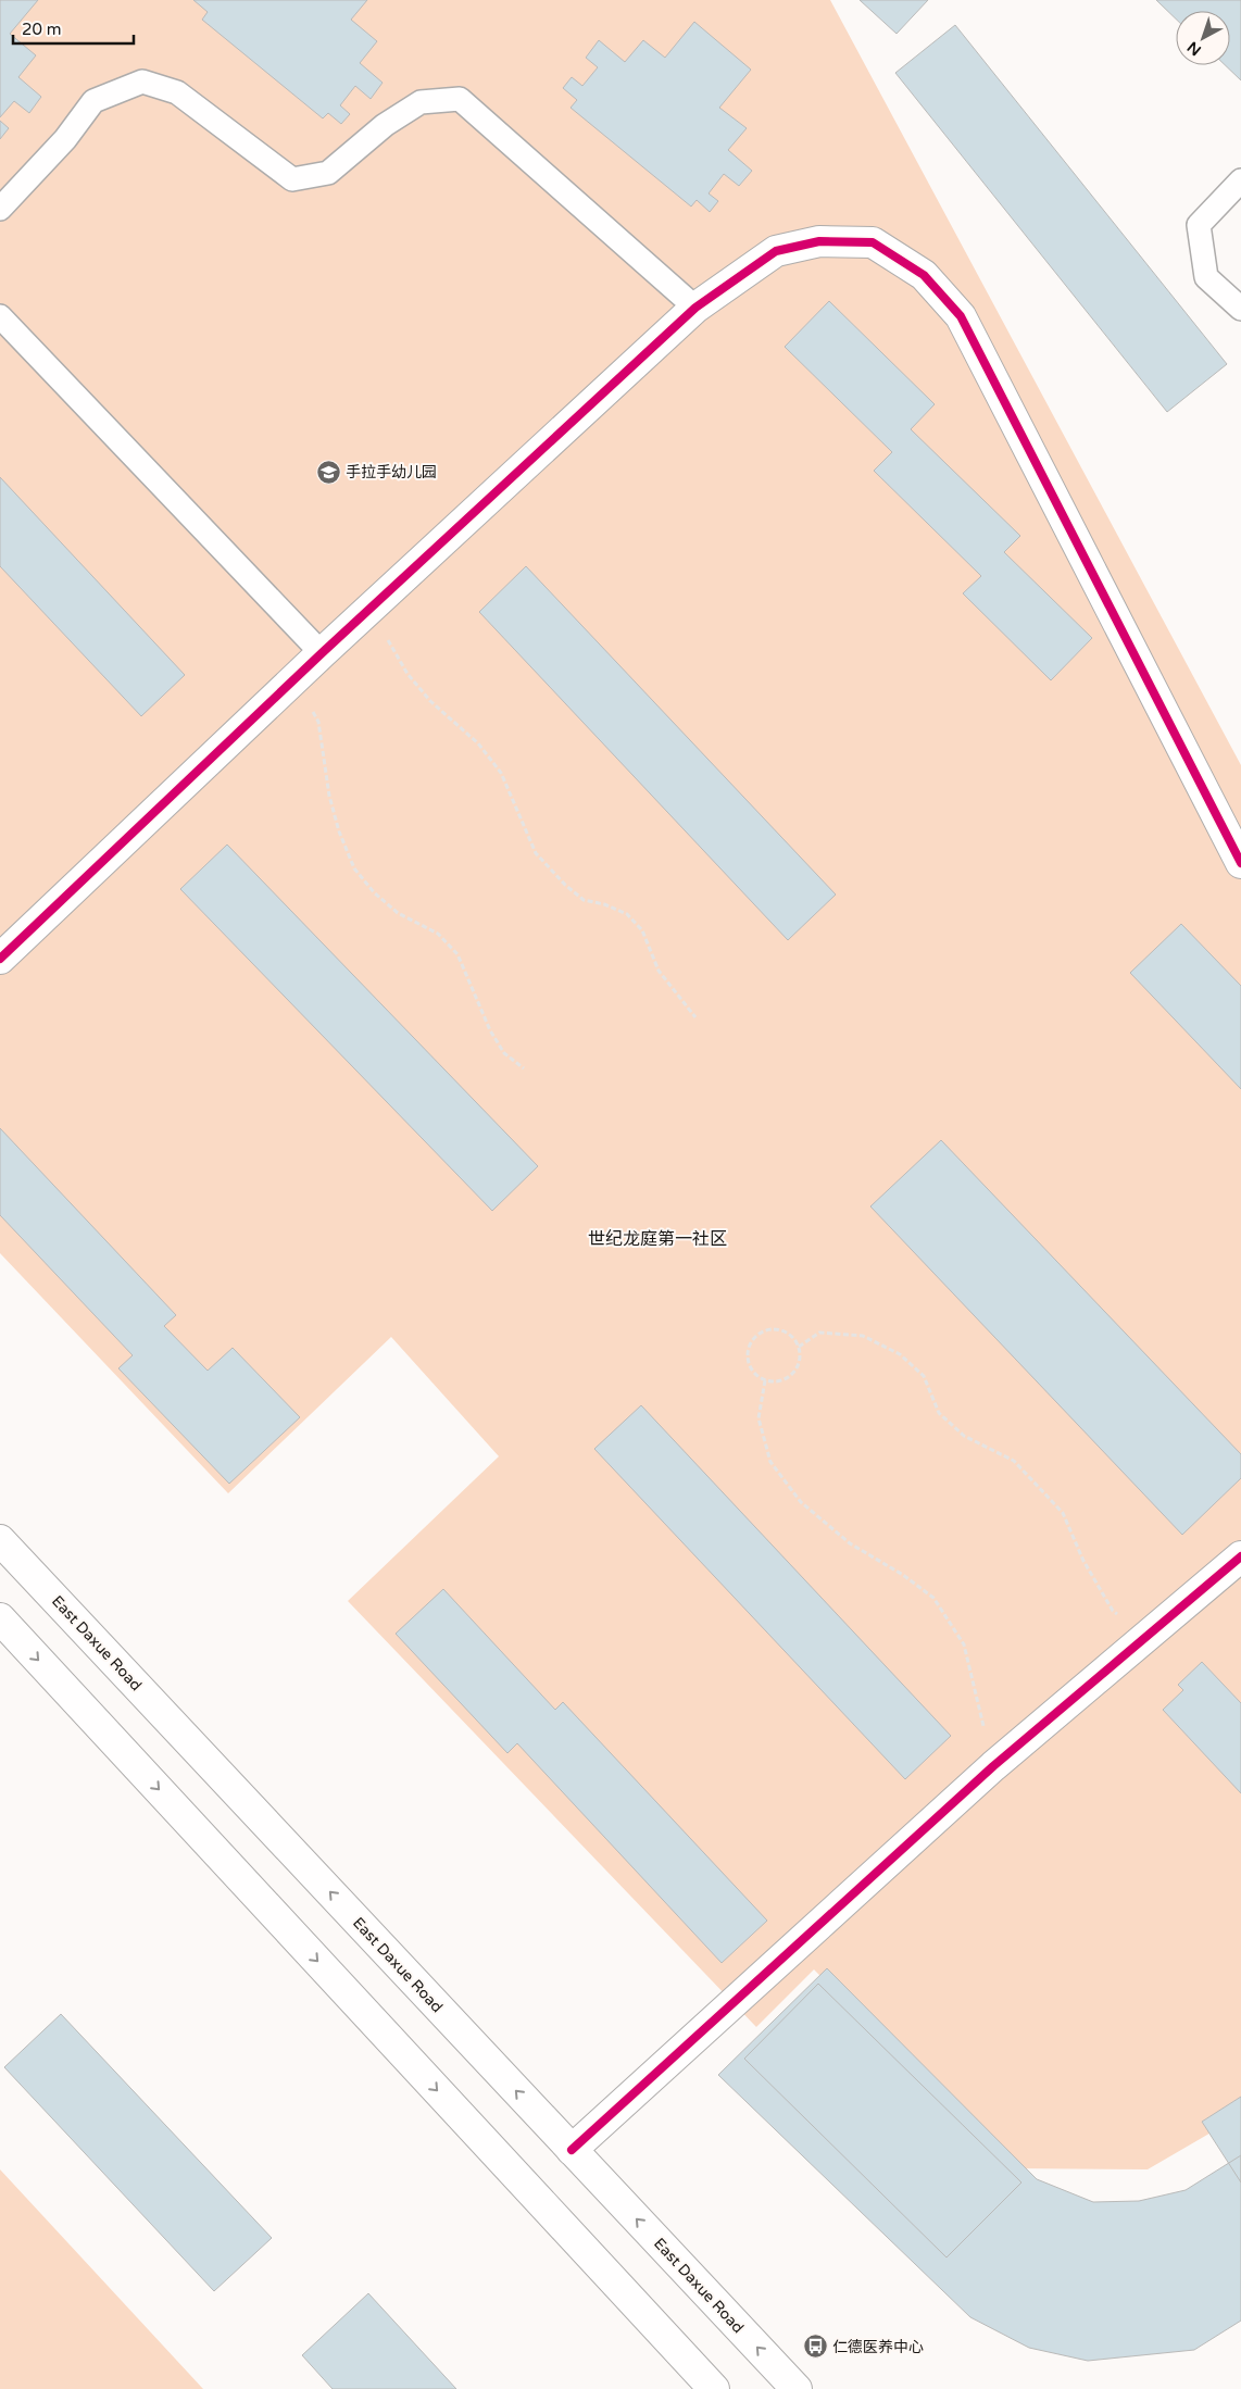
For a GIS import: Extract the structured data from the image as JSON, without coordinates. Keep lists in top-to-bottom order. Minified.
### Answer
{"streets":{"street":["East Daxue Road"]},"districts":["世纪龙庭第一社区"],"places":{"school or university":["手拉手幼儿园"],"bus stop":["仁德医养中心"]},"scale_bar":"20 m","north":"bottom left"}
